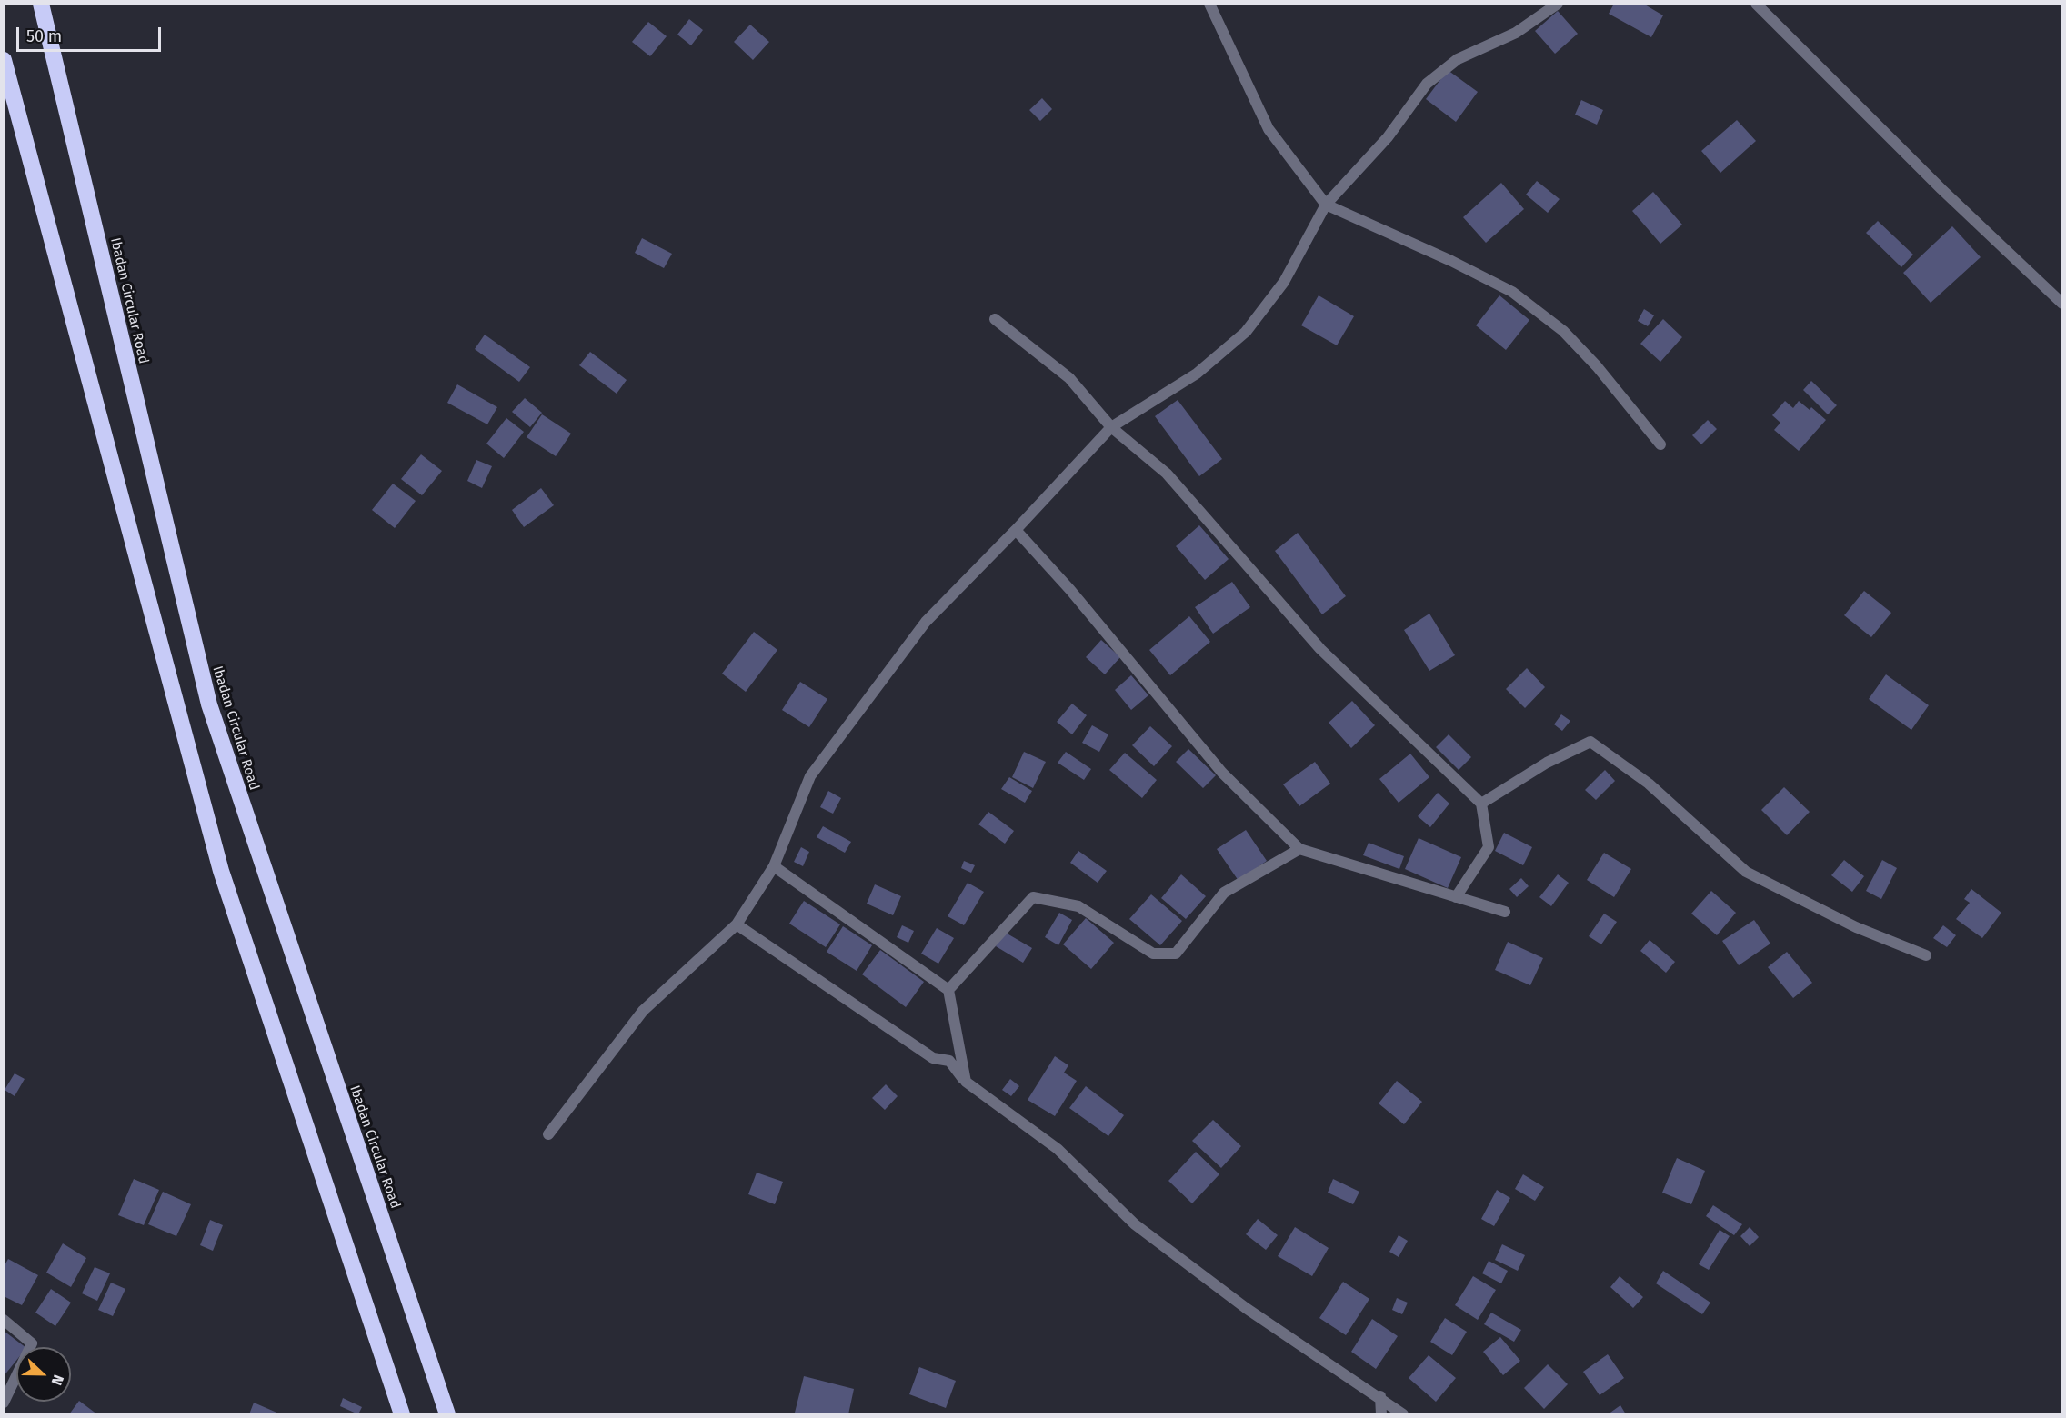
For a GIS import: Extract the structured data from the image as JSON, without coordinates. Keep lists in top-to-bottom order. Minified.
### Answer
{"streets":{"highway":["Ibadan Circular Road"]},"scale_bar":"50 m","north":"right"}
